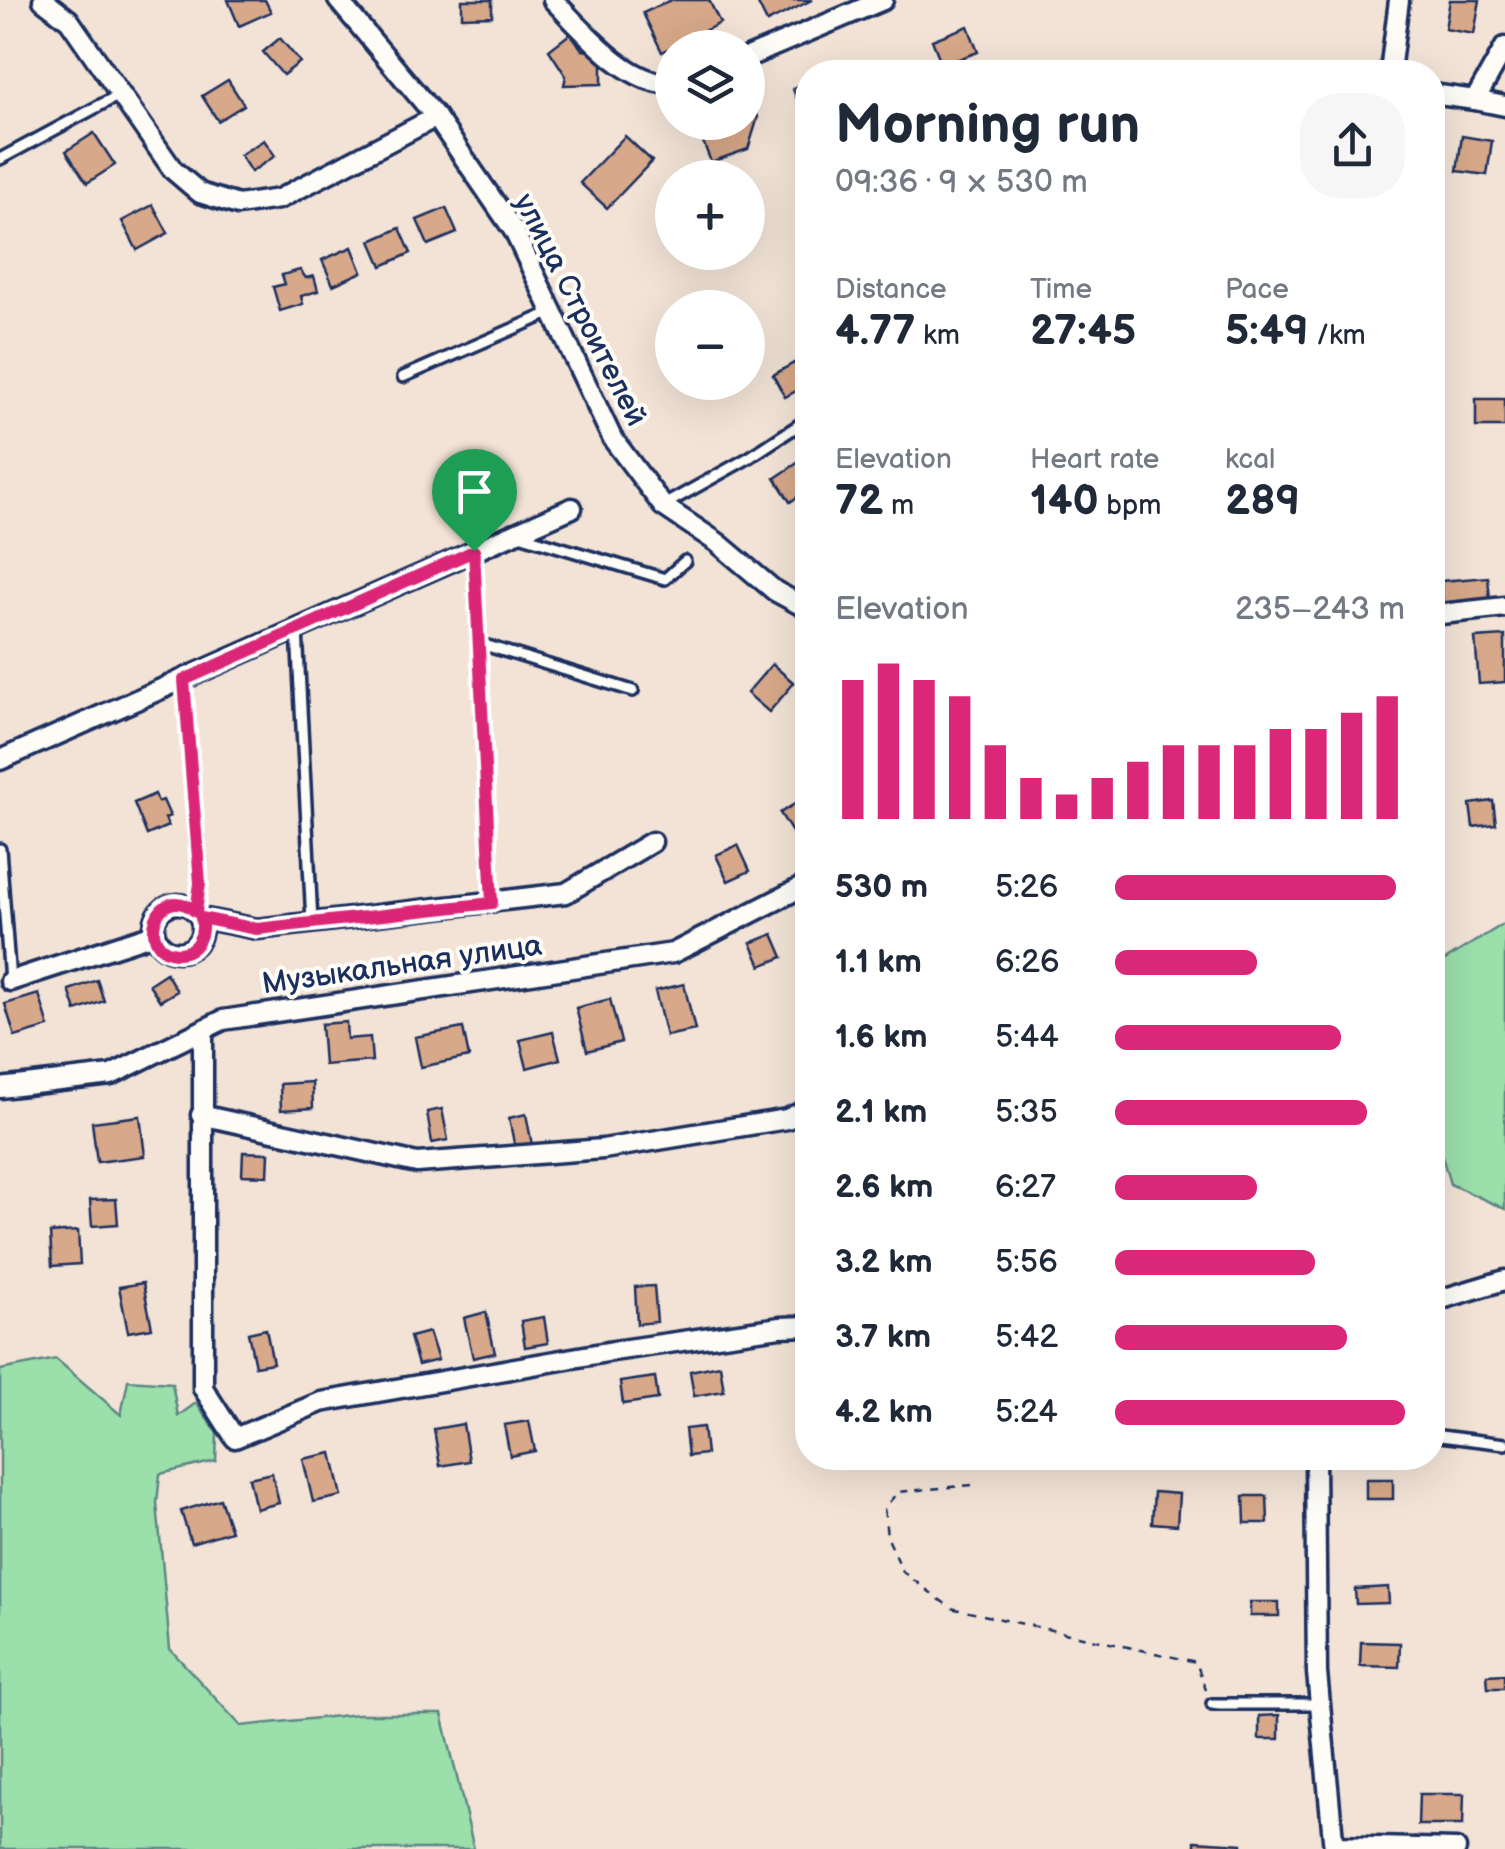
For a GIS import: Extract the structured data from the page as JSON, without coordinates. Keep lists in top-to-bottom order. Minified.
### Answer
{"streets":{"street":["улица Строителей","Музыкальная улица"]},"page":{"map_buttons":["+","−"],"heading":["Morning run","09:36 · 9 × 530 m"],"stats":[["Distance","4.77 km"],["Time","27:45"],["Pace","5:49 /km"],["Elevation","72 m"],["Heart rate","140 bpm"],["kcal","289"]],"chart":["Elevation","235–243 m"],"list":[{"name":"530 m","note":"5:26"},{"name":"1.1 km","note":"6:26"},{"name":"1.6 km","note":"5:44"},{"name":"2.1 km","note":"5:35"},{"name":"2.6 km","note":"6:27"},{"name":"3.2 km","note":"5:56"},{"name":"3.7 km","note":"5:42"},{"name":"4.2 km","note":"5:24"}]}}
